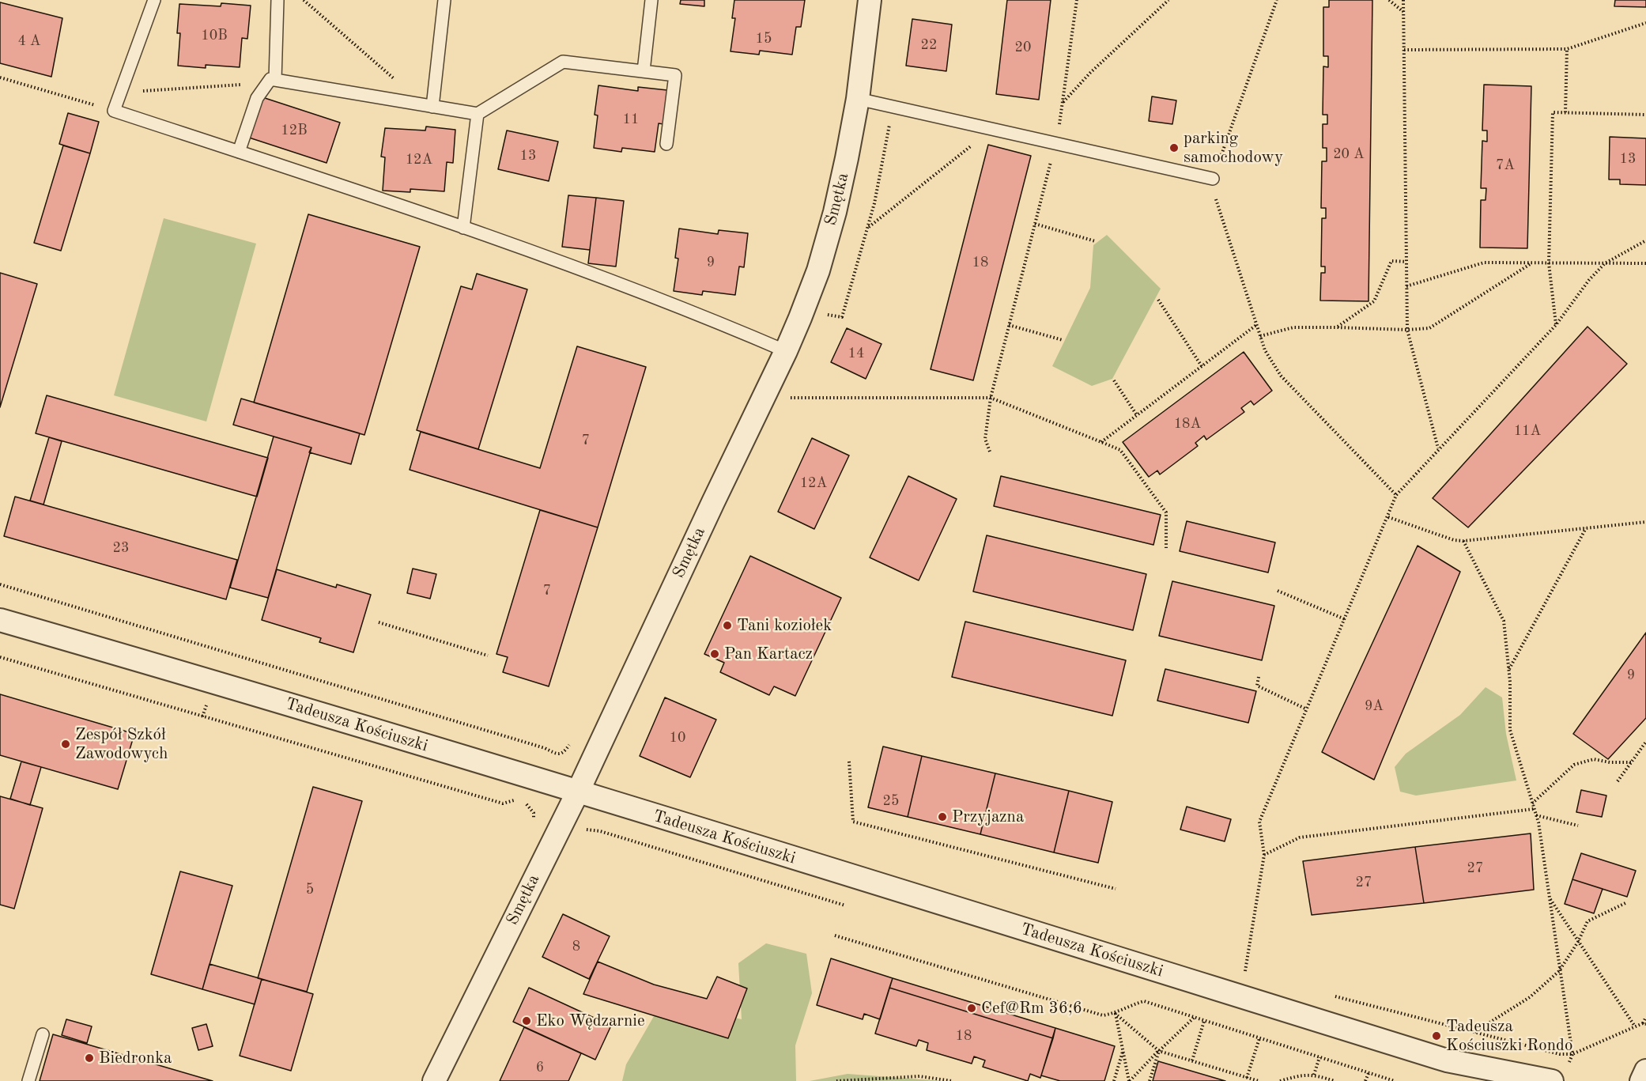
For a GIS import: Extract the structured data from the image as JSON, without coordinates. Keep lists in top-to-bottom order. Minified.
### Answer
{"streets":{"street":["Smętka","Tadeusza Kościuszki"]},"crossings":[["Smętka","Tadeusza Kościuszki"]],"places":["parking samochodowy","Tani koziołek","Pan Kartacz","Zespół Szkół Zawodowych","Przyjazna","Cef@Rm 36,6","Eko Wędzarnie","Tadeusza Kościuszki Rondo","Biedronka"],"house_numbers":["10B","15","4 A","22","20","11","12B","20 A","13","13","12A","7A","9","18","14","18A","11A","7","12A","23","7","9","9A","10","25","27","27","5","8","18","6"]}
